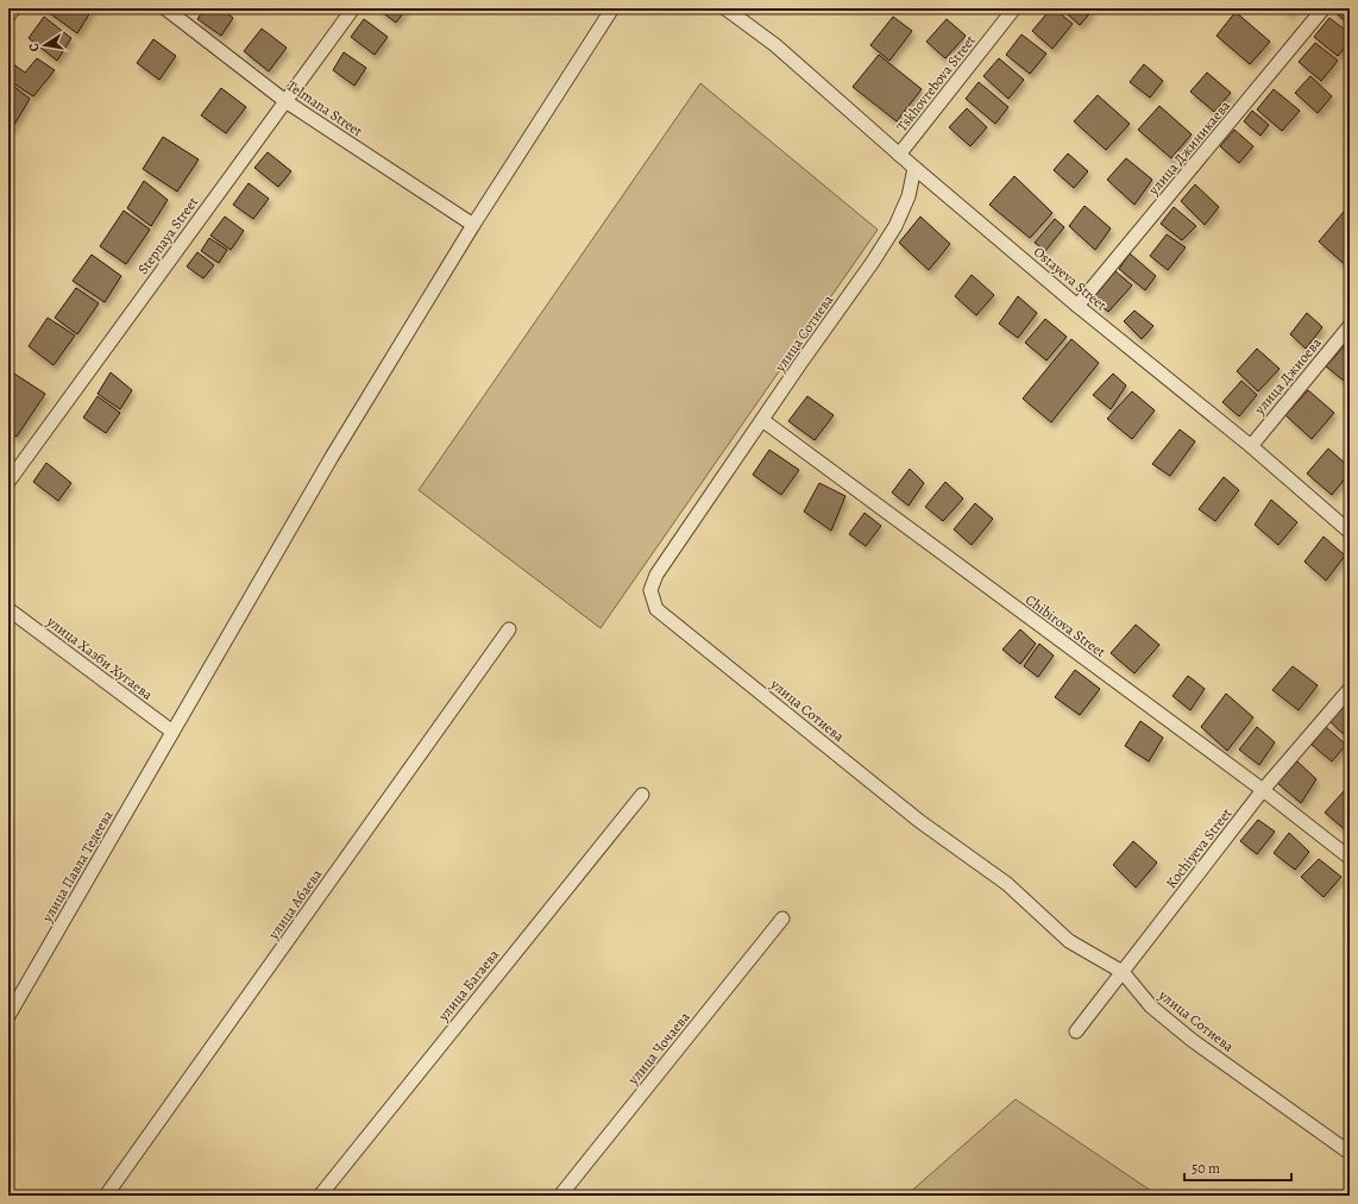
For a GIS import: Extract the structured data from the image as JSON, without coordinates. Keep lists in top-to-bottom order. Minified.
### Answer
{"streets":{"street":["Tskhovrebova Street","Telmana Street","улица Джиникаева","Stepnaya Street","Ostayeva Street","улица Сотиева","улица Джиоева","Chibirova Street","улица Хазби Хугаева","Kochiyeva Street","улица Павла Тедеева","улица Абаева","улица Багаева","улица Чочаева"]},"crossings":[["Tskhovrebova Street","Ostayeva Street"],["Telmana Street","Stepnaya Street"],["Telmana Street","улица Павла Тедеева"],["улица Джиникаева","Ostayeva Street"],["Ostayeva Street","улица Сотиева"],["Ostayeva Street","улица Джиоева"],["улица Сотиева","Chibirova Street"],["улица Сотиева","Kochiyeva Street"],["Chibirova Street","Kochiyeva Street"],["улица Хазби Хугаева","улица Павла Тедеева"]],"scale_bar":"50 m","north":"left"}
